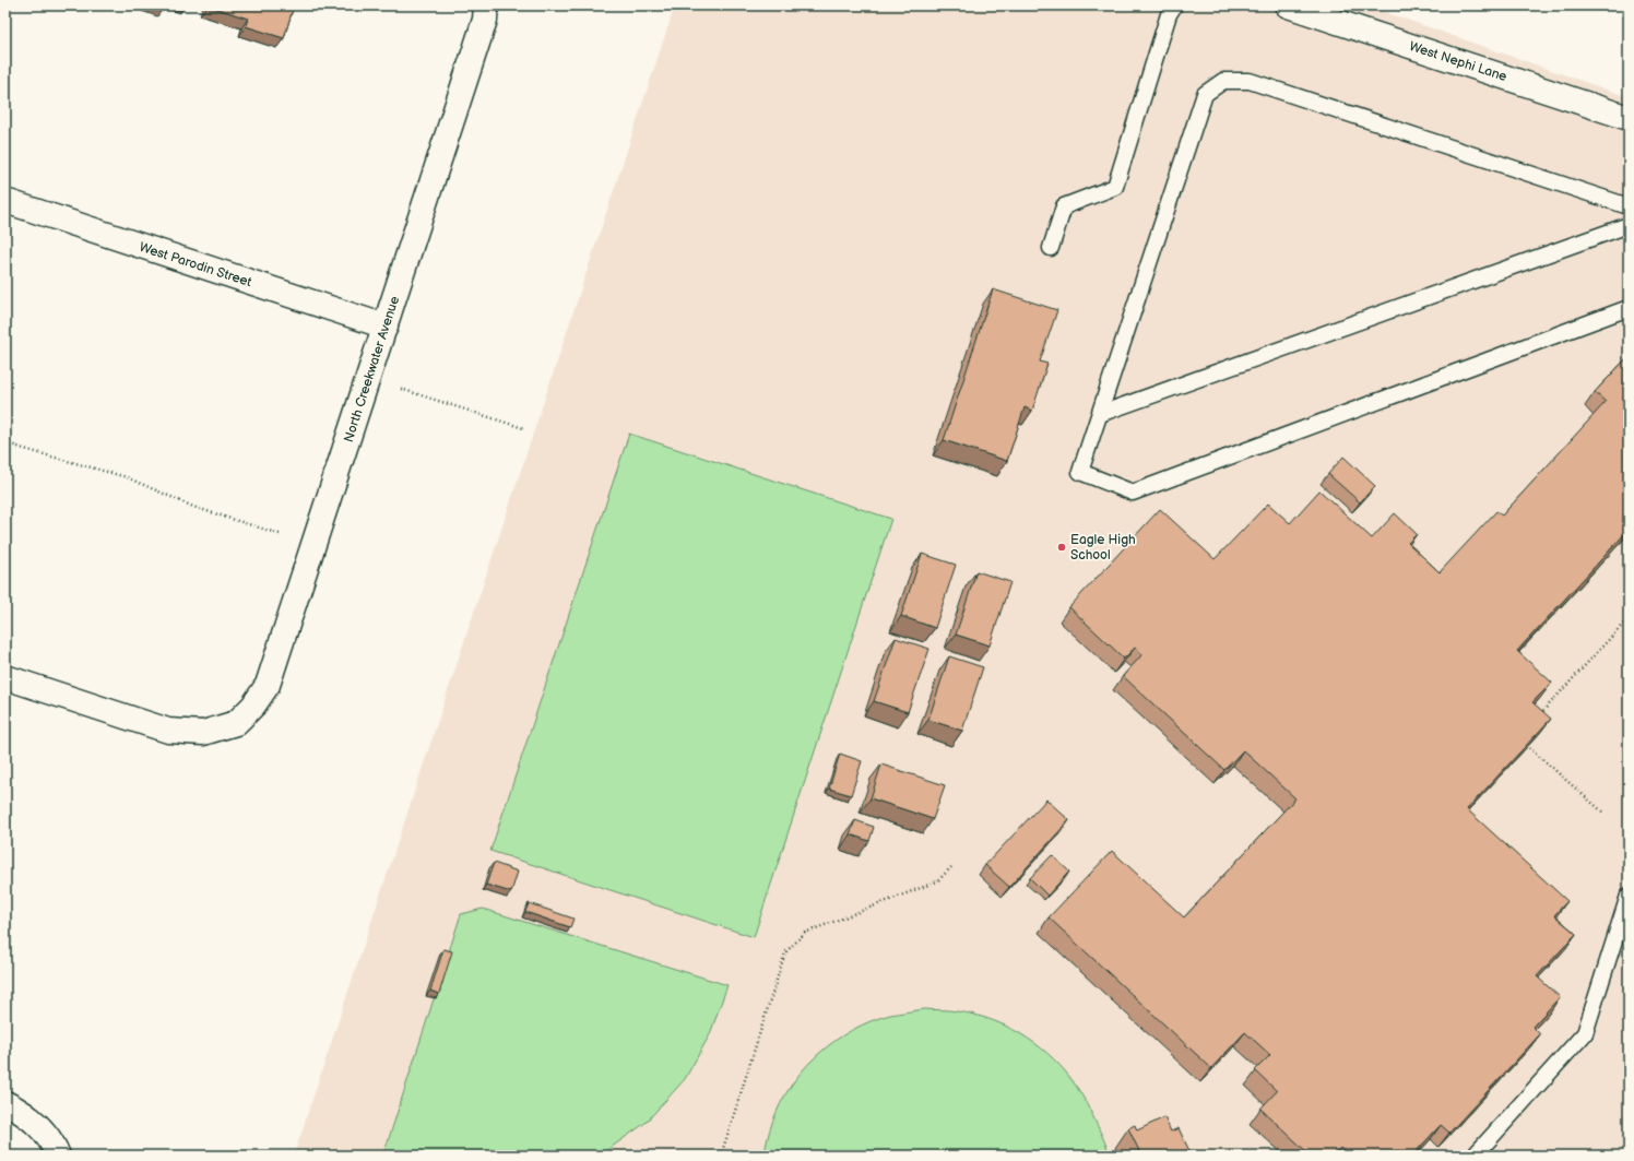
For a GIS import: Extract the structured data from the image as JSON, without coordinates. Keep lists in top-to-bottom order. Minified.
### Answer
{"streets":{"street":["West Nephi Lane","West Parodin Street","North Creekwater Avenue"]},"crossings":[["West Parodin Street","North Creekwater Avenue"]],"places":["Eagle High School"]}
